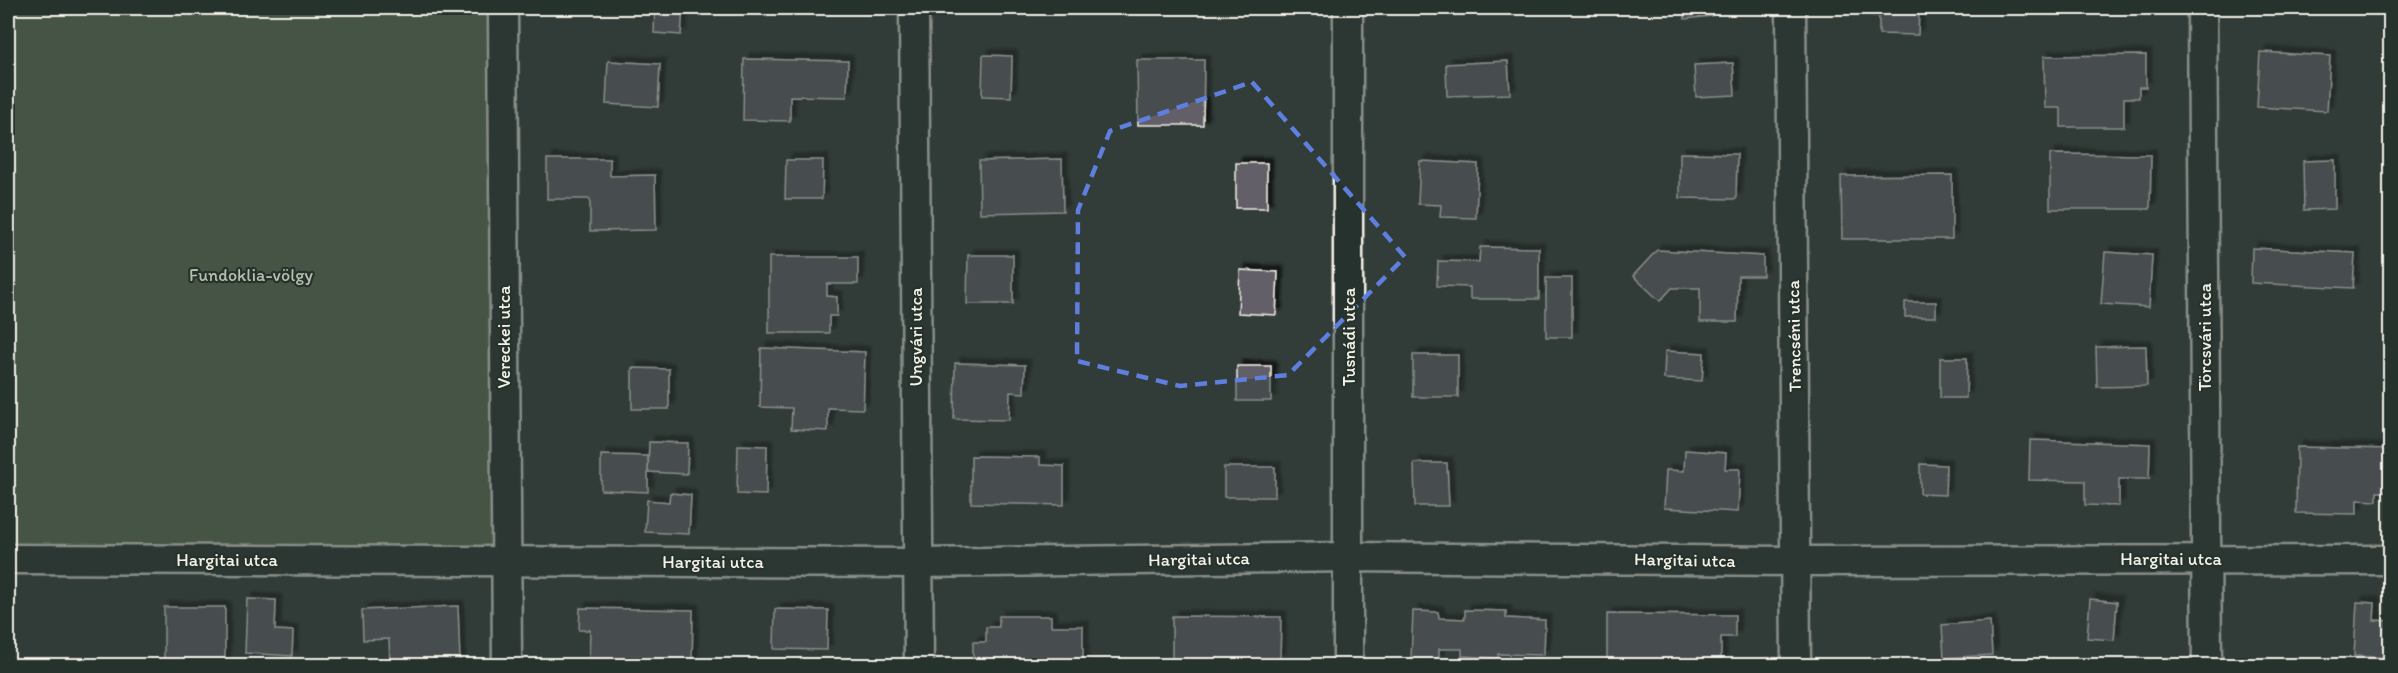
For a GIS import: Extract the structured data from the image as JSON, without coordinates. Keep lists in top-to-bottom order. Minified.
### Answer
{"streets":{"street":["Trencséni utca","Vereckei utca","Ungvári utca","Tusnádi utca","Törcsvári utca","Hargitai utca"]},"crossings":[["Trencséni utca","Hargitai utca"],["Vereckei utca","Hargitai utca"],["Ungvári utca","Hargitai utca"],["Tusnádi utca","Hargitai utca"],["Törcsvári utca","Hargitai utca"]],"parks":["Fundoklia-völgy"]}
